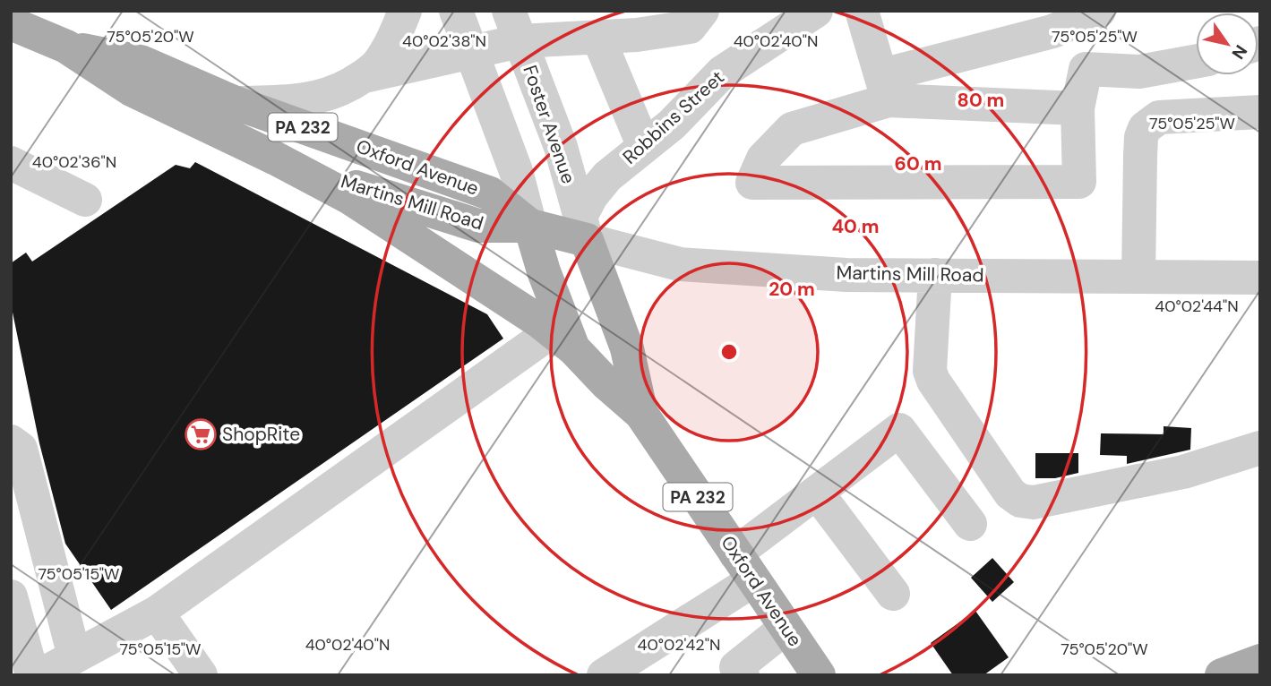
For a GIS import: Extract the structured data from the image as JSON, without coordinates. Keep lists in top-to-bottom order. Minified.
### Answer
{"streets":{"main road":["PA 232","Oxford Avenue","Martins Mill Road"],"street":["Robbins Street","Foster Avenue"]},"crossings":[["Robbins Street","Foster Avenue"],["Robbins Street","Oxford Avenue"],["Robbins Street","Martins Mill Road"],["Foster Avenue","Oxford Avenue"],["Foster Avenue","Martins Mill Road"],["Oxford Avenue","Martins Mill Road"]],"places":{"supermarket":["ShopRite"]},"north":"bottom right","coordinates":["75°05'20\"W","75°05'25\"W","40°02'38\"N","40°02'40\"N","40°02'36\"N","40°02'44\"N","75°05'15\"W","40°02'42\"N"],"rings":["80 m","60 m","40 m","20 m"]}
